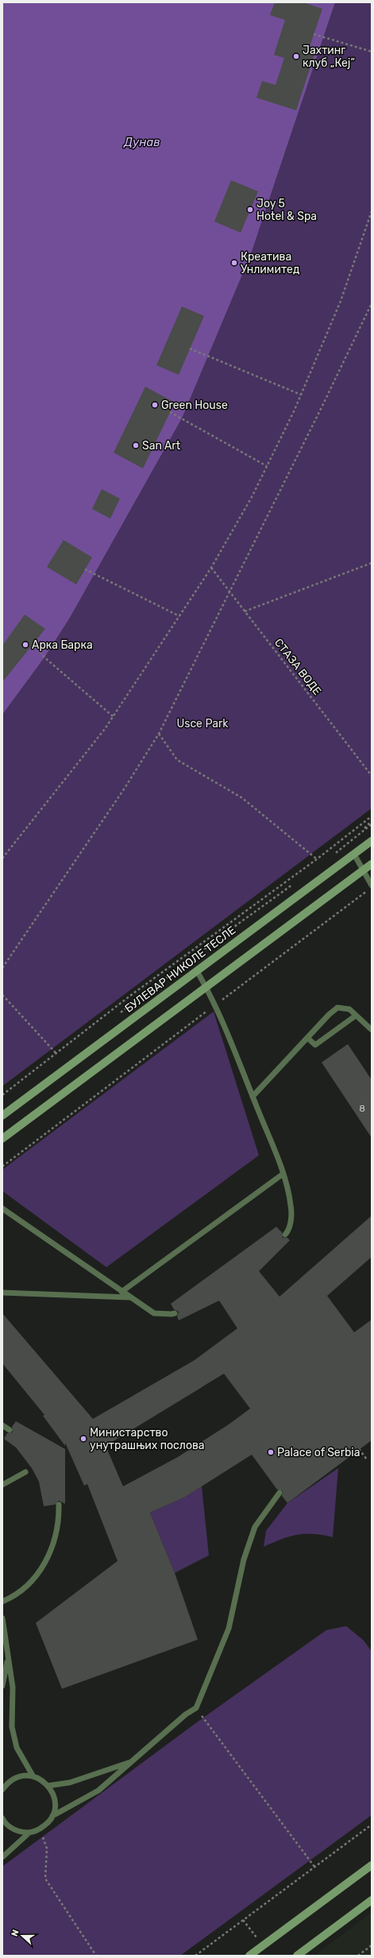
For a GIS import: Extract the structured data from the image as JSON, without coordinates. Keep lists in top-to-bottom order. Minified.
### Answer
{"streets":{"main road":["БУЛЕВАР НИКОЛЕ ТЕСЛЕ"],"path":["СТАЗА ВОДЕ"]},"water":["Дунав"],"parks":["Usce Park"],"places":["Јахтинг клуб „Кеј”","Joy 5 Hotel & Spa","Креатива Унлимитед","Green House","San Art","Арка Барка","Министарство унутрашњих послова","Palace of Serbia"],"house_numbers":["8"],"north":"left"}
